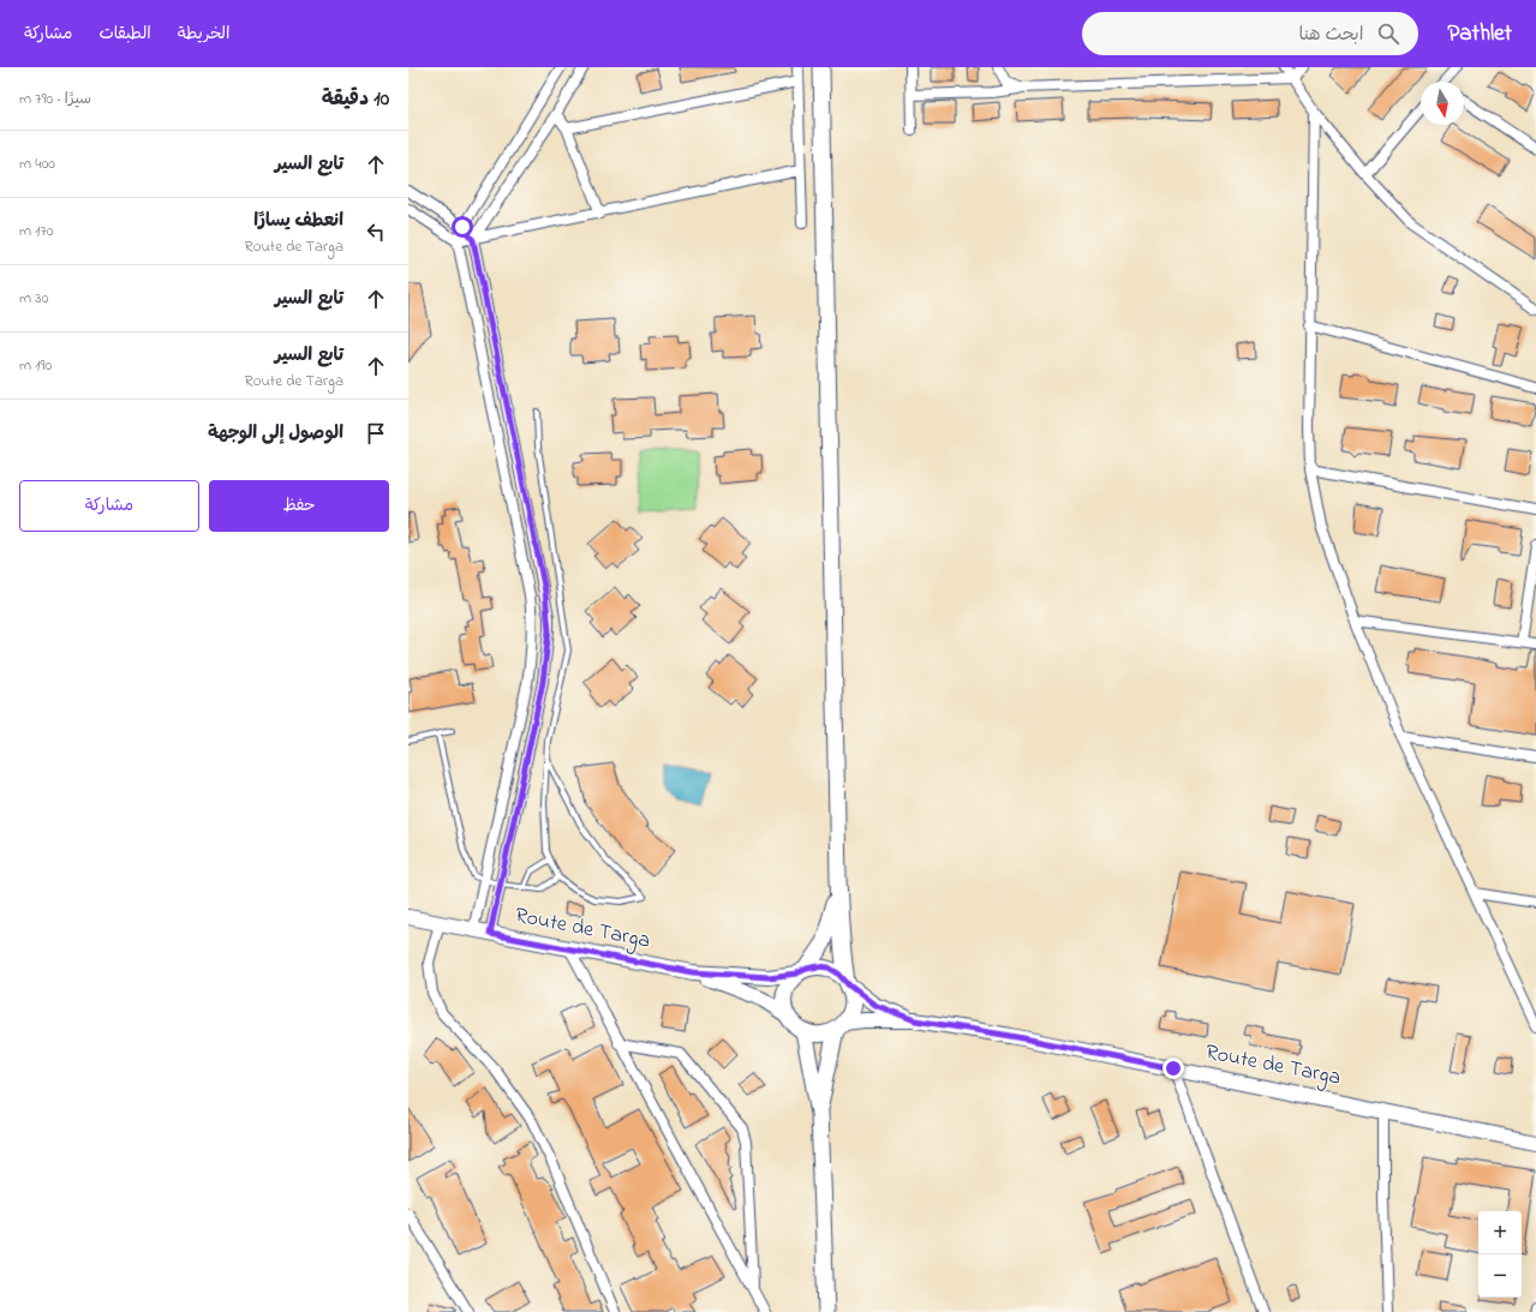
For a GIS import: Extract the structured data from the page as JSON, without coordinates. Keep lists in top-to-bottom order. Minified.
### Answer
{"streets":{"main road":["Route de Targa"]},"north":"bottom","page":{"header":"Pathlet","search":"ابحث هنا","nav":["الخريطة","الطبقات","مشاركة"],"heading":["10 دقيقة","سيرًا · 790 m"],"list":[["تابع السير","400 m"],["انعطف يسارًا","Route de Targa","170 m"],["تابع السير","30 m"],["تابع السير","Route de Targa","190 m"],"الوصول إلى الوجهة"],"buttons":["حفظ","مشاركة"],"map_buttons":["+","−"]}}
